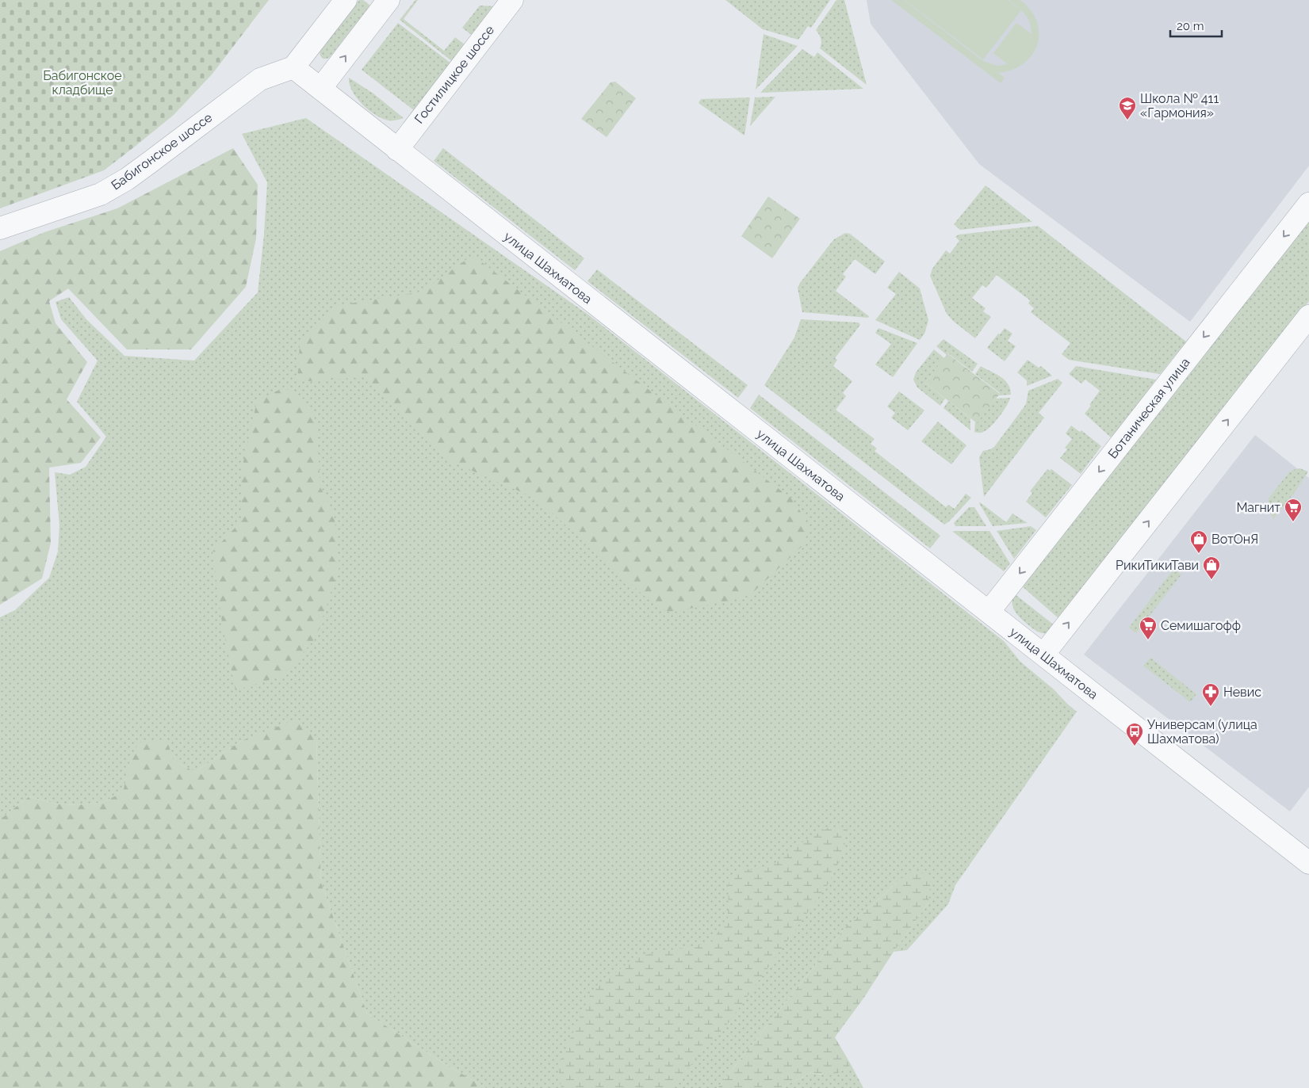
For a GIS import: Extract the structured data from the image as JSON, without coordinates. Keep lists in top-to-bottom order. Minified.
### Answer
{"streets":{"street":["Гостилицкое шоссе","Бабигонское шоссе","улица Шахматова","Ботаническая улица"]},"crossings":[["Гостилицкое шоссе","улица Шахматова"],["Бабигонское шоссе","улица Шахматова"],["улица Шахматова","Ботаническая улица"]],"parks":["Бабигонское кладбище"],"places":{"school or university":["Школа № 411 «Гармония»"],"supermarket":["Магнит","Семишагофф"],"shop":["ВотОнЯ","РикиТикиТави"],"pharmacy":["Невис"],"bus stop":["Универсам (улица Шахматова)"]},"scale_bar":"20 m"}
